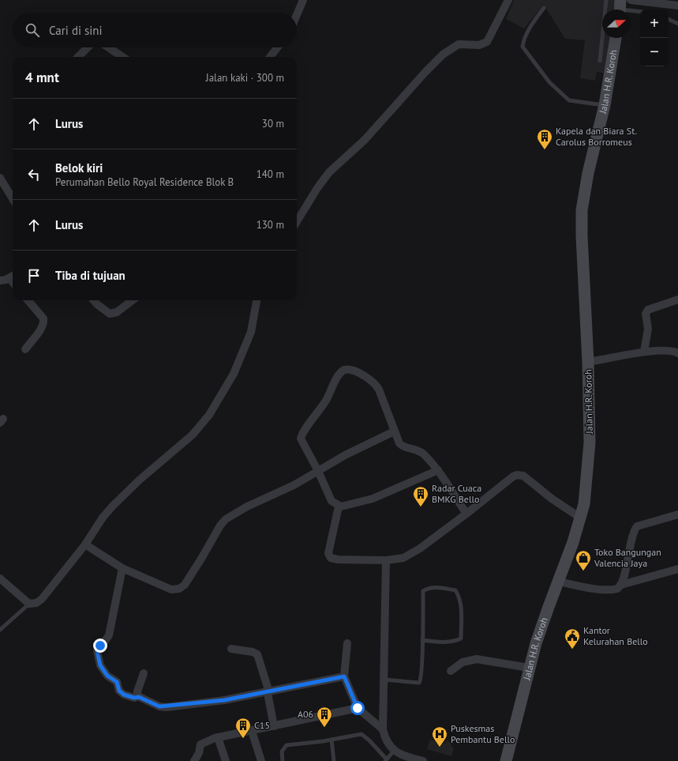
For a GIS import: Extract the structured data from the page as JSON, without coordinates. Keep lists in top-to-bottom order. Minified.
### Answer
{"streets":{"main road":["Jalan H.R. Koroh"]},"places":{"building":["Kapela dan Biara St. Carolus Borromeus","Radar Cuaca BMKG Bello","A06","C15"],"shop":["Toko Bangungan Valencia Jaya"],"public building":["Kantor Kelurahan Bello"],"hospital":["Puskesmas Pembantu Bello"]},"north":"right","page":{"map_buttons":["+","−"],"search":"Cari di sini","heading":["4 mnt","Jalan kaki · 300 m"],"list":[["Lurus","30 m"],["Belok kiri","Perumahan Bello Royal Residence Blok B","140 m"],["Lurus","130 m"],"Tiba di tujuan"]}}
